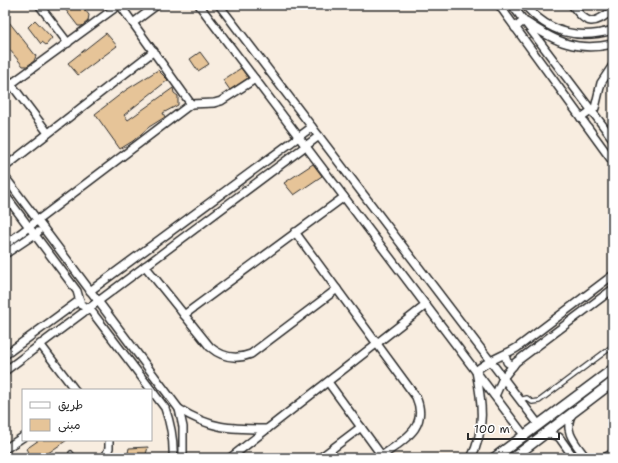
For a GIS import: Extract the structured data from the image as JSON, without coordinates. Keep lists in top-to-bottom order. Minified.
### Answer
{"legend":["طريق","مبنى"],"scale_bar":"100 m"}
